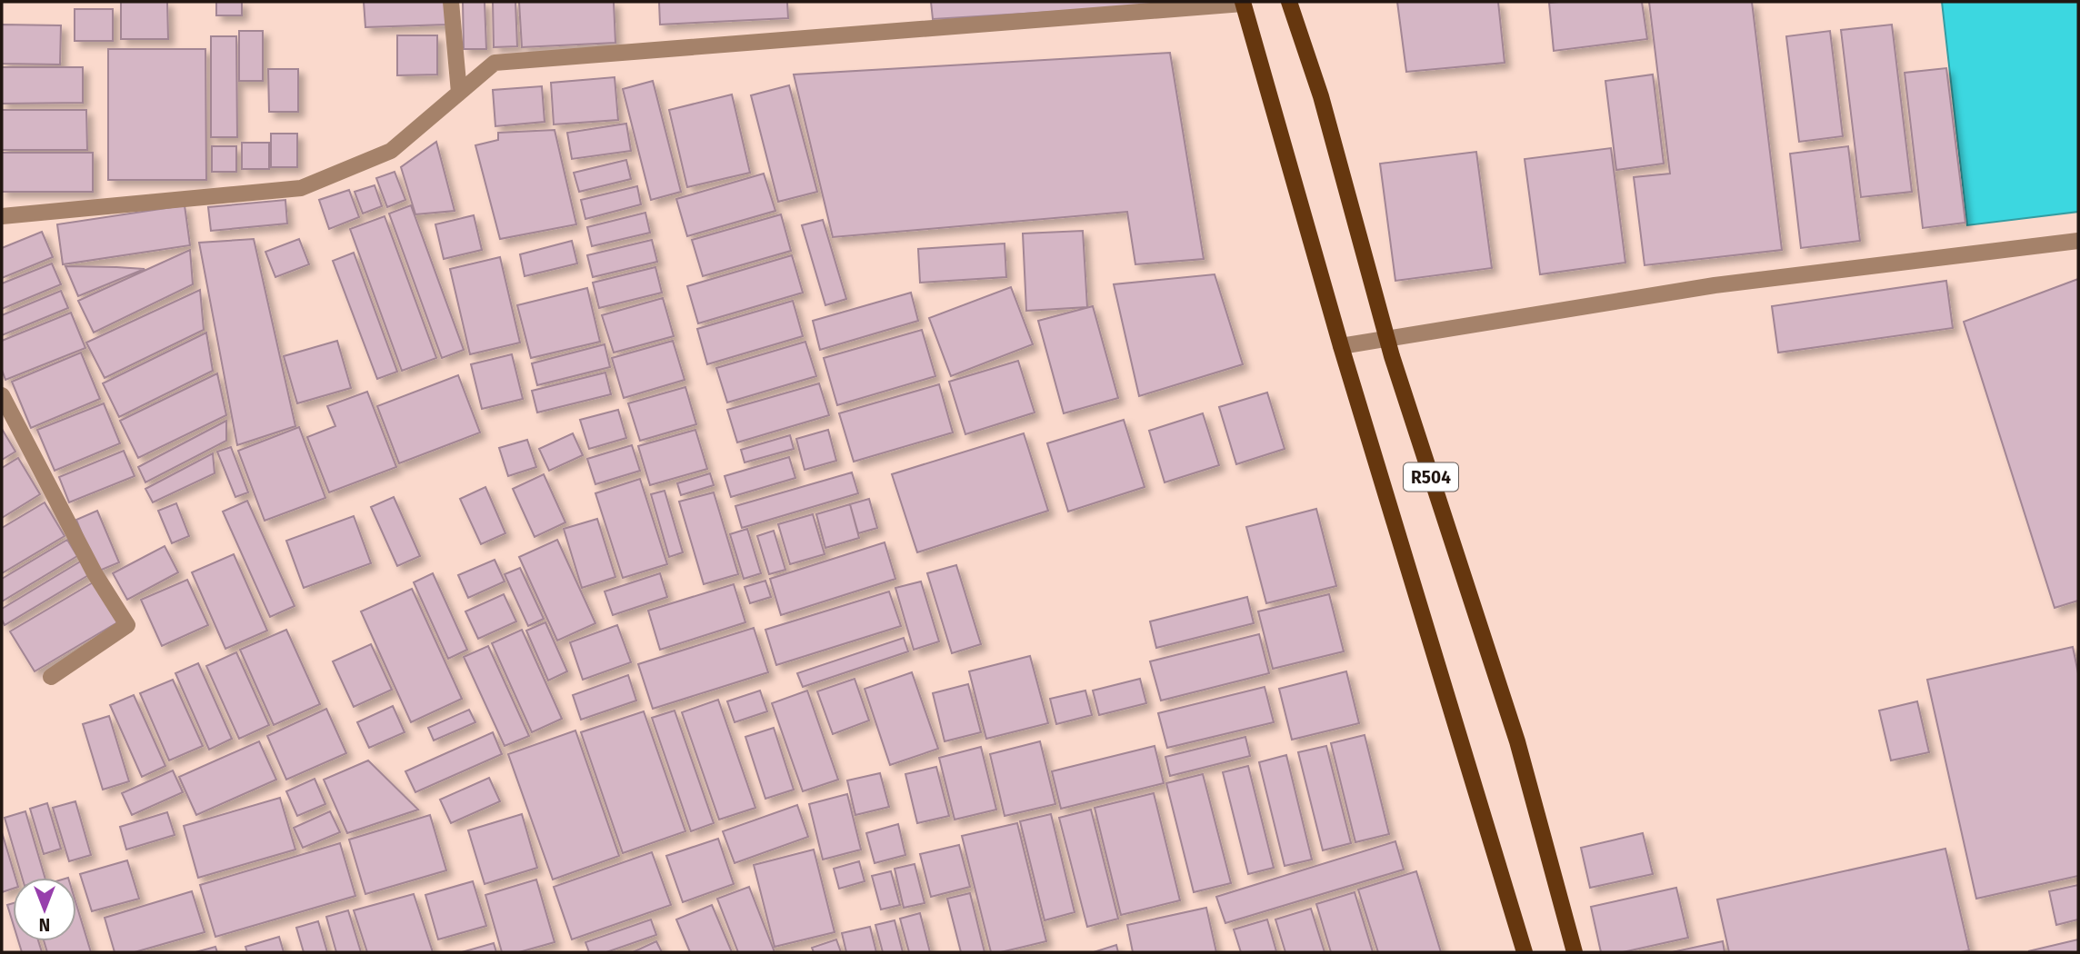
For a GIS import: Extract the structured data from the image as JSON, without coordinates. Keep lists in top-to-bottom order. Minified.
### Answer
{"streets":{"main road":["R504"]},"north":"bottom"}
